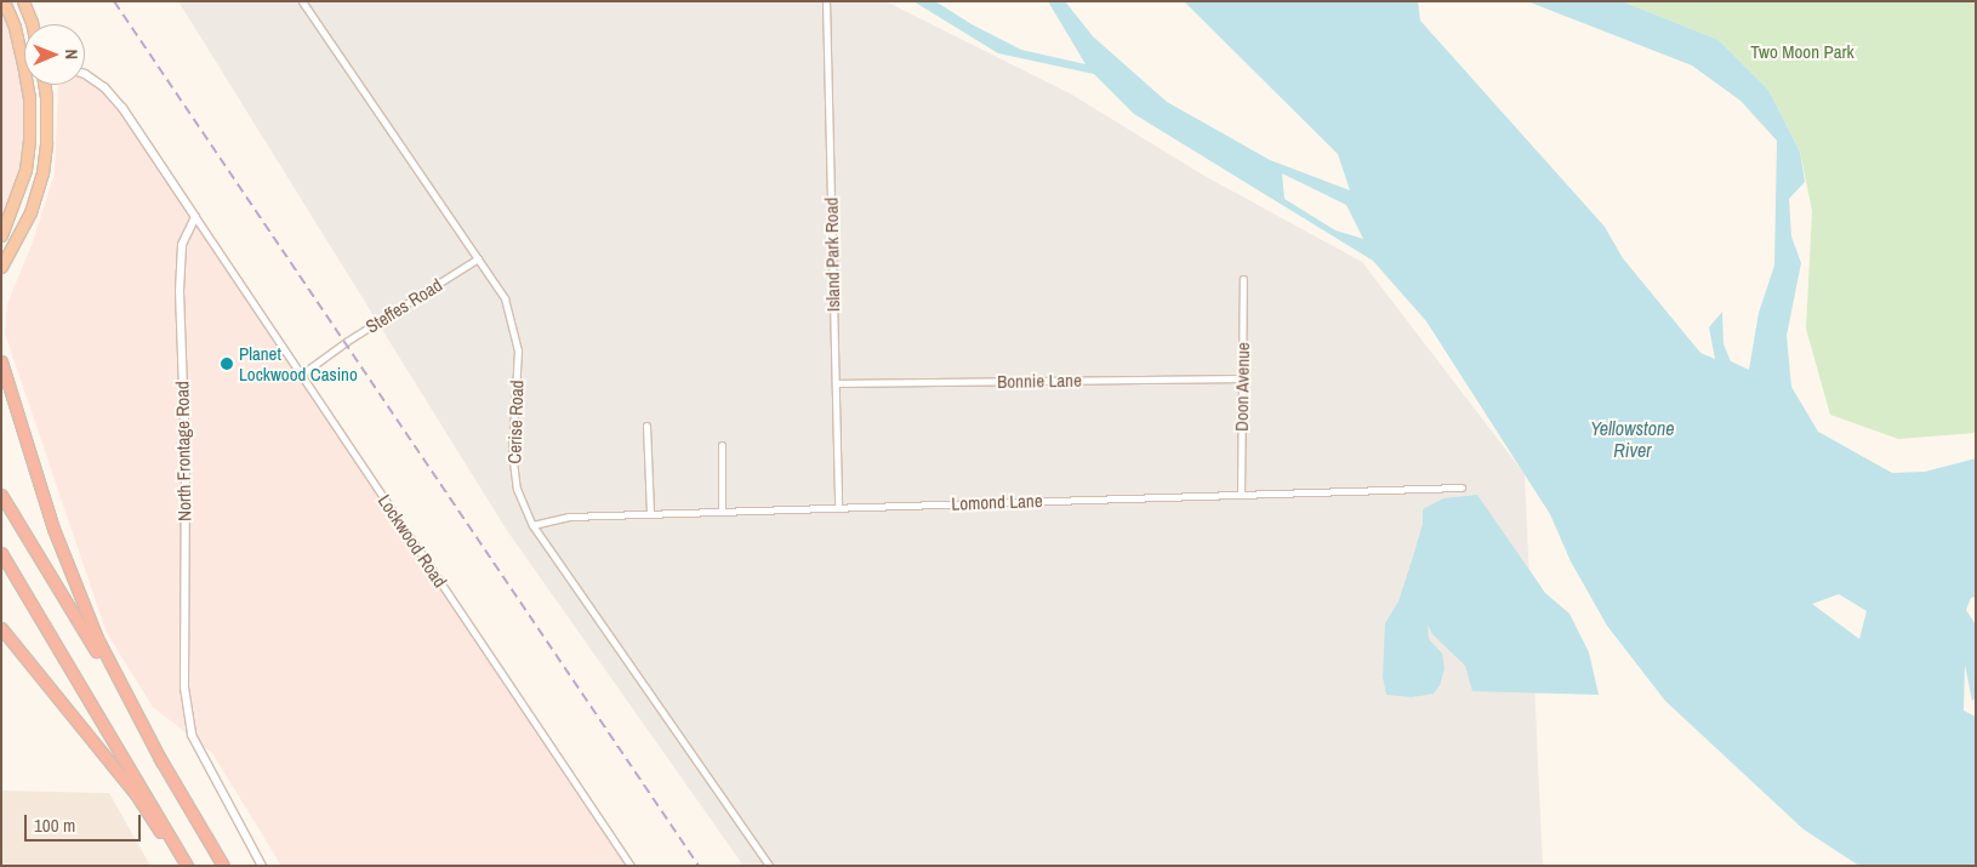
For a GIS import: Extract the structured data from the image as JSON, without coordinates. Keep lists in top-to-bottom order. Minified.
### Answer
{"streets":{"street":["Island Park Road","Steffes Road","Bonnie Lane","Doon Avenue","Cerise Road","North Frontage Road","Lomond Lane","Lockwood Road"]},"crossings":[["Island Park Road","Bonnie Lane"],["Island Park Road","Lomond Lane"],["Steffes Road","Cerise Road"],["Steffes Road","Lockwood Road"],["Bonnie Lane","Doon Avenue"],["Doon Avenue","Lomond Lane"],["Cerise Road","Lomond Lane"],["North Frontage Road","Lockwood Road"]],"water":["Yellowstone River"],"parks":["Two Moon Park"],"places":["Planet Lockwood Casino"],"scale_bar":"100 m","north":"right"}
